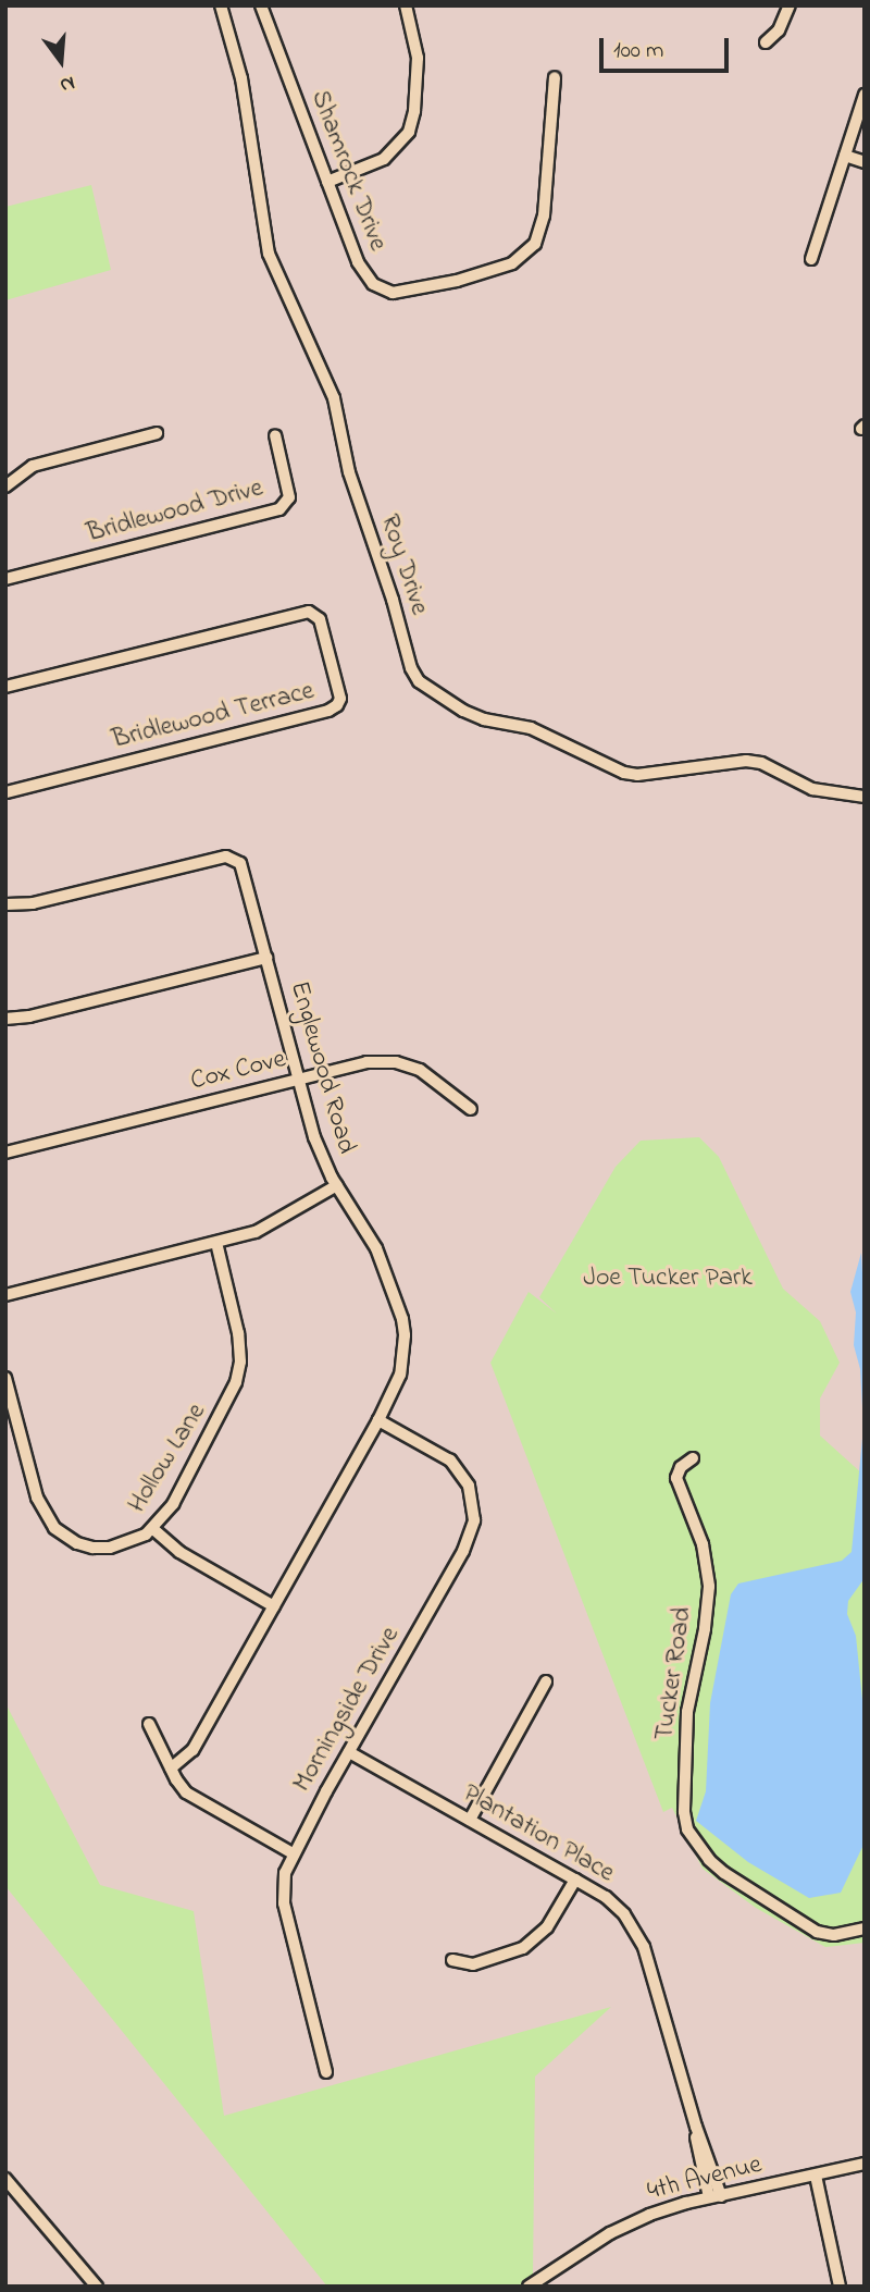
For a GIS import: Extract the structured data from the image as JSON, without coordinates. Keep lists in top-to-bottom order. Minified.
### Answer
{"streets":{"street":["Shamrock Drive","Bridlewood Drive","Roy Drive","Bridlewood Terrace","Englewood Road","Cox Cove","Hollow Lane","Tucker Road","Morningside Drive","Plantation Place","4th Avenue"]},"crossings":[["Englewood Road","Cox Cove"],["Englewood Road","Morningside Drive"],["Morningside Drive","Plantation Place"],["Plantation Place","4th Avenue"]],"parks":["Joe Tucker Park"],"scale_bar":"100 m","north":"bottom"}
